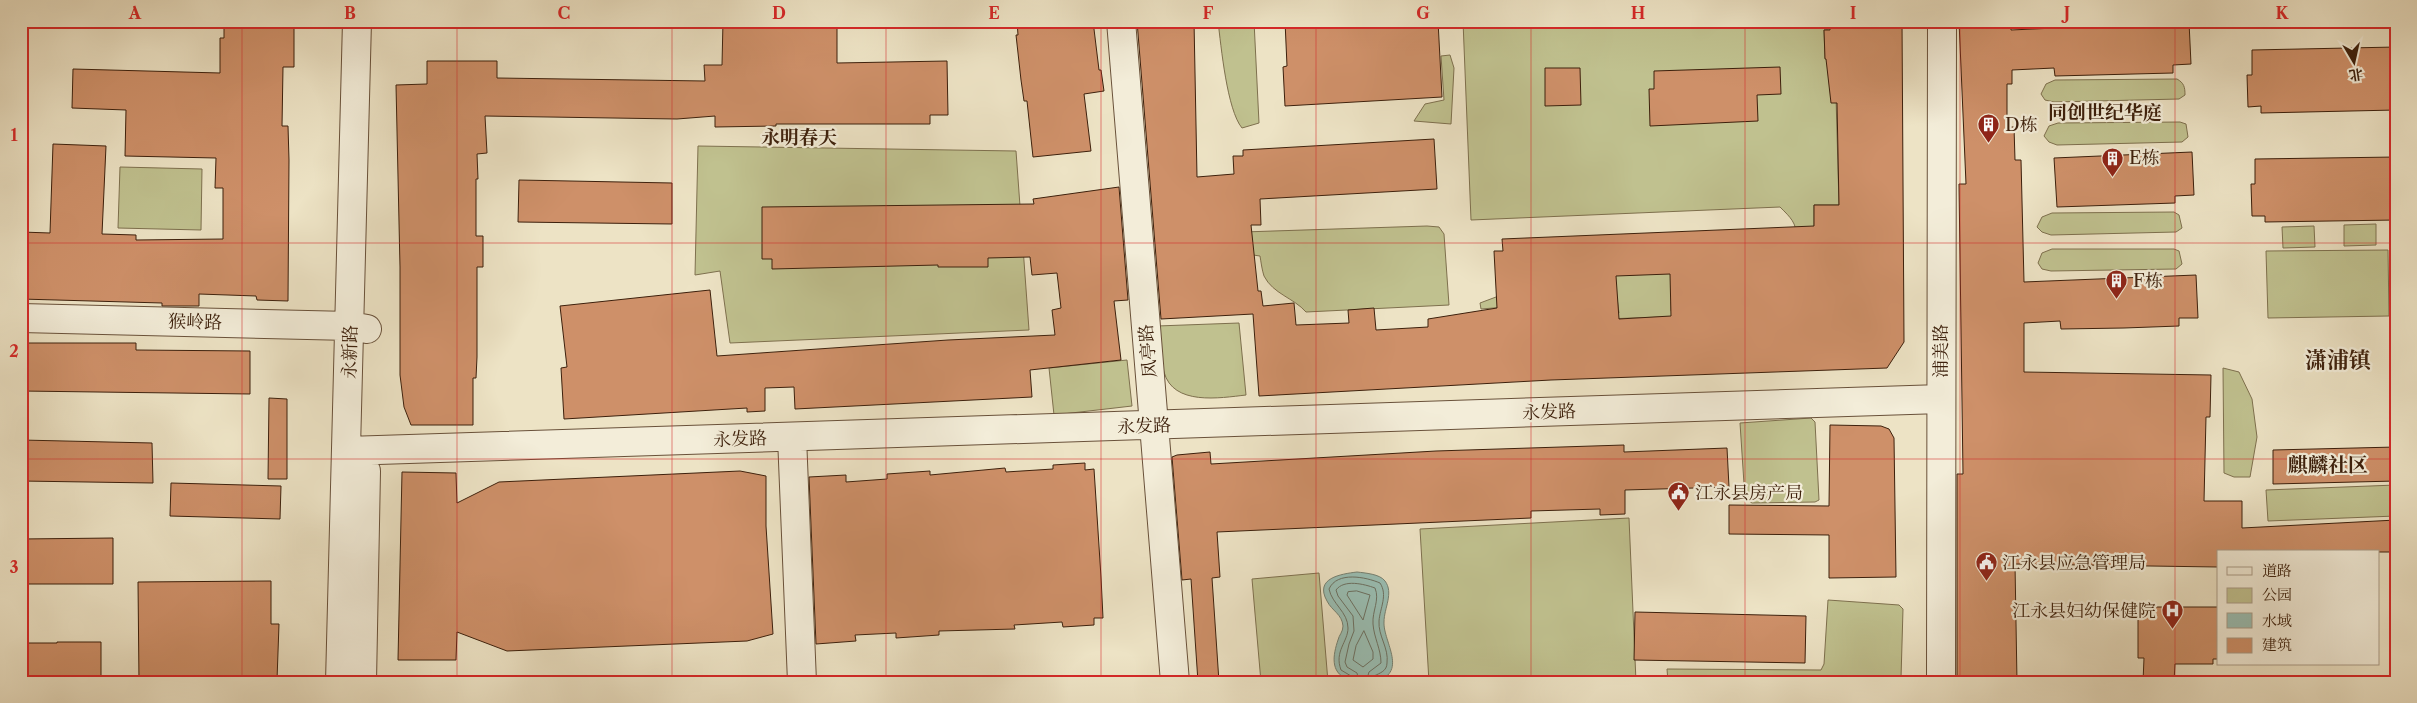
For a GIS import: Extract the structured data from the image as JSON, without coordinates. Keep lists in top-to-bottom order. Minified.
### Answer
{"streets":{"street":["猴岭路","凤亭路","浦美路","永新路","永发路"]},"crossings":[["猴岭路","永新路"],["凤亭路","永发路"],["浦美路","永发路"],["永新路","永发路"]],"districts":["同创世纪华庭","永明春天","潇浦镇","麒麟社区"],"places":{"building":["D栋","E栋","F栋"],"public building":["江永县房产局","江永县应急管理局"],"hospital":["江永县妇幼保健院"]},"legend":["道路","公园","水域","建筑"],"north":"bottom","grid":{"columns":["A","B","C","D","E","F","G","H","I","J","K"],"rows":["1","2","3"]}}
